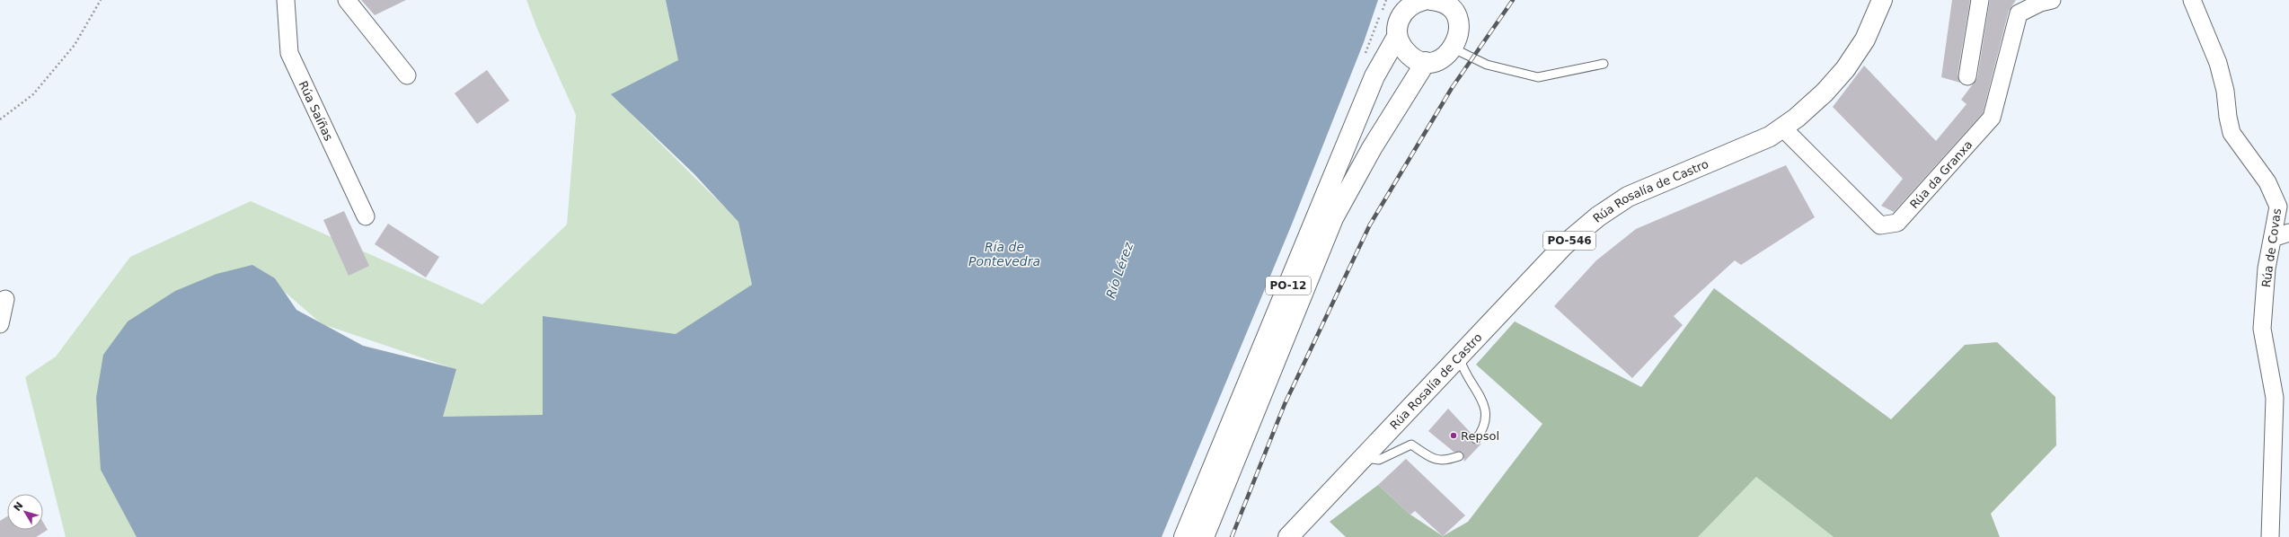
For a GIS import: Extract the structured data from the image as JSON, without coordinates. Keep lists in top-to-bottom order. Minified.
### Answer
{"streets":{"main road":["Rúa Rosalía de Castro","PO-546","PO-12"],"street":["Rúa Saíñas","Rúa da Granxa","Rúa de Covas"]},"crossings":[["Rúa da Granxa","Rúa Rosalía de Castro"]],"water":["Ría de Pontevedra","Río Lérez"],"places":["Repsol"],"north":"top left"}
